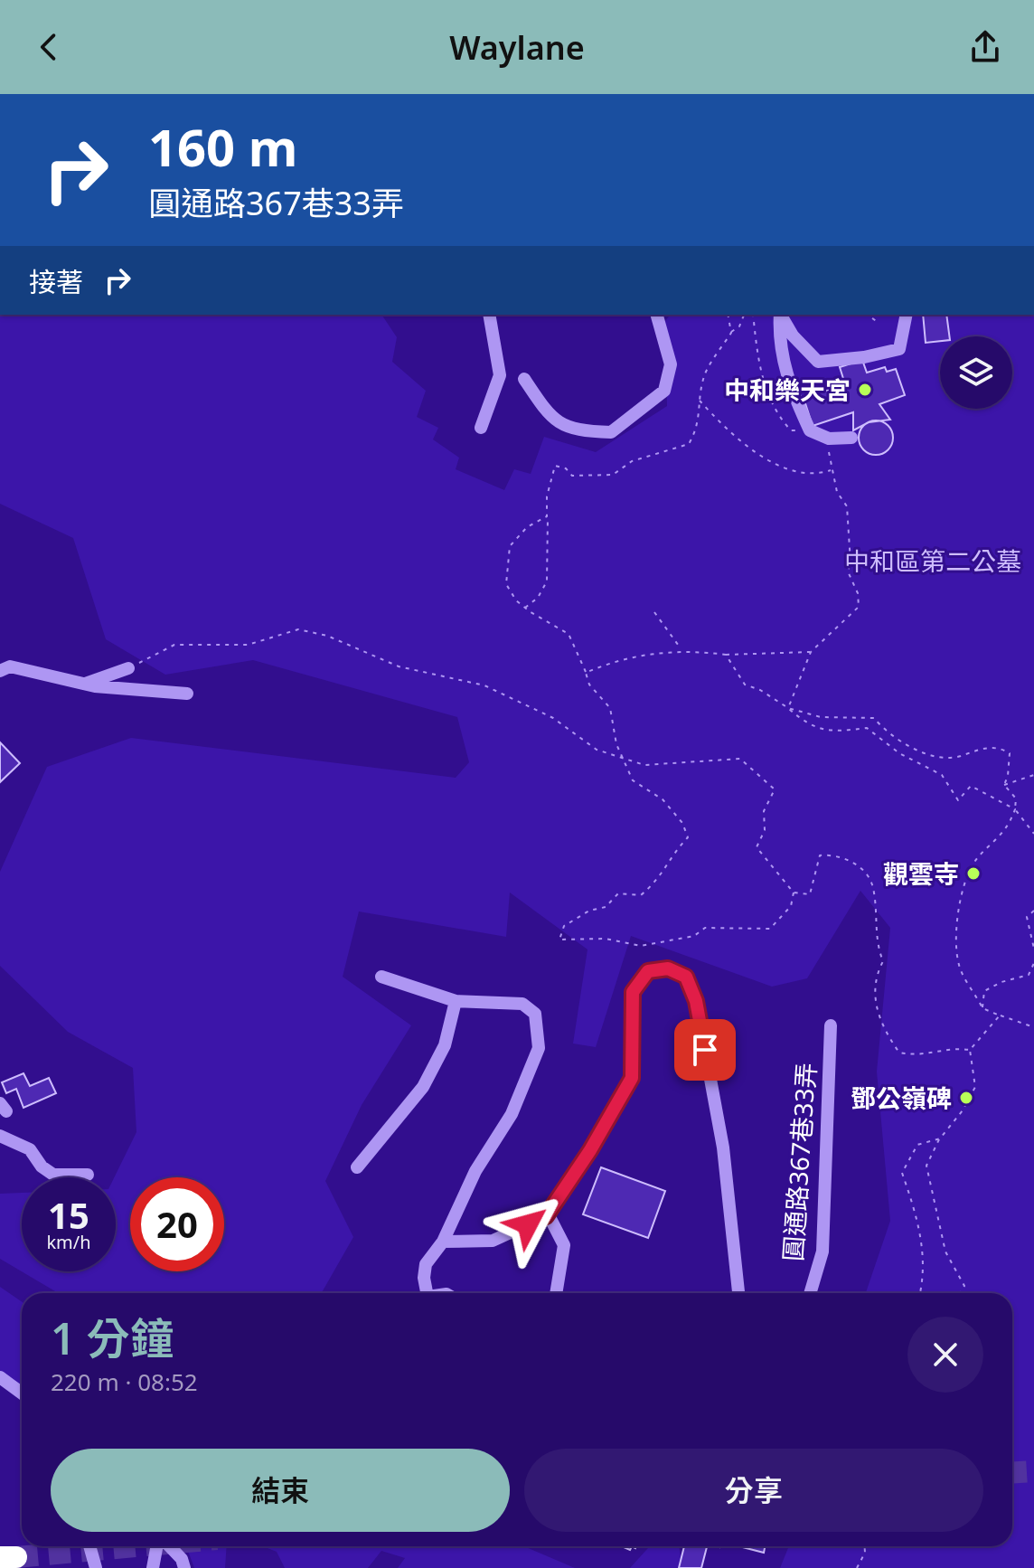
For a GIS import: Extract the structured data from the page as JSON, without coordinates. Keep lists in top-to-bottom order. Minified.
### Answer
{"streets":{"street":["圓通路367巷33弄"]},"parks":["中和區第二公墓"],"places":["中和樂天宮","觀雲寺","鄧公嶺碑"],"page":{"header":"Waylane","turn":["160 m","圓通路367巷33弄"],"then":"接著","speed":"15 km/h","limit":"20","heading":["1 分鐘","220 m · 08:52"],"buttons":["結束","分享"]}}
